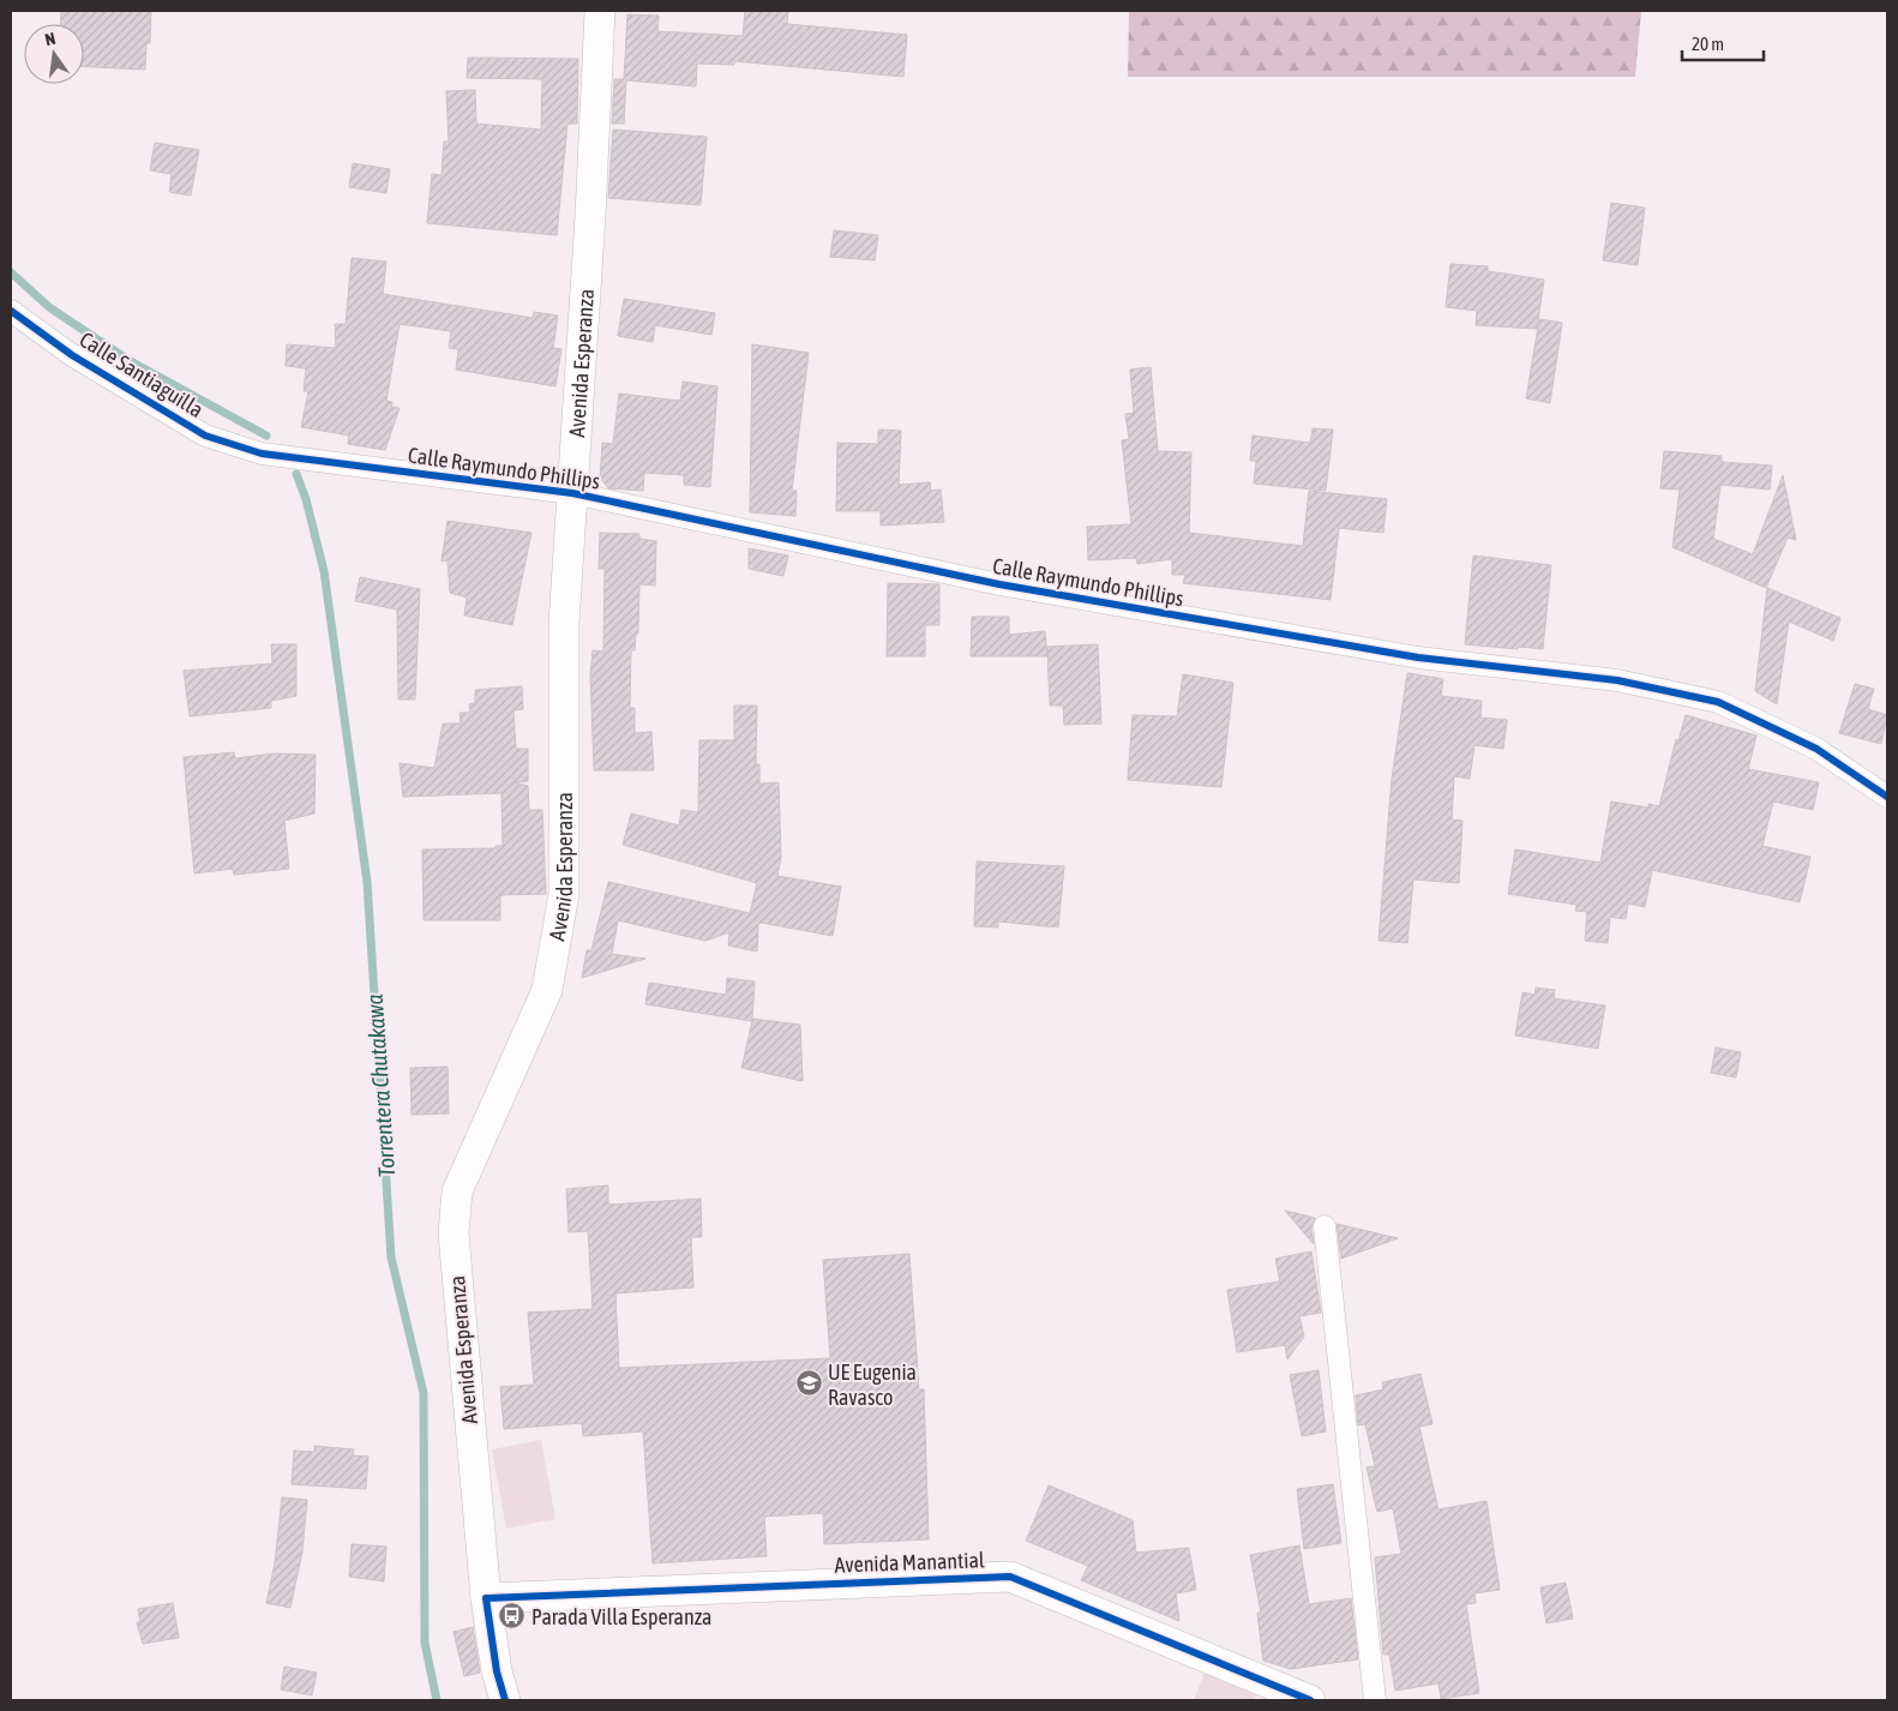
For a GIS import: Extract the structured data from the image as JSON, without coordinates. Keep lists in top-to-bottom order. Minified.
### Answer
{"streets":{"main road":["Avenida Esperanza","Avenida Manantial"],"street":["Calle Santiaguilla","Calle Raymundo Phillips"]},"crossings":[["Avenida Esperanza","Calle Raymundo Phillips"],["Avenida Esperanza","Avenida Manantial"],["Calle Santiaguilla","Calle Raymundo Phillips"]],"water":["Torrentera Chutakawa"],"places":{"school or university":["UE Eugenia Ravasco"],"bus stop":["Parada Villa Esperanza"]},"scale_bar":"20 m","north":"top"}
